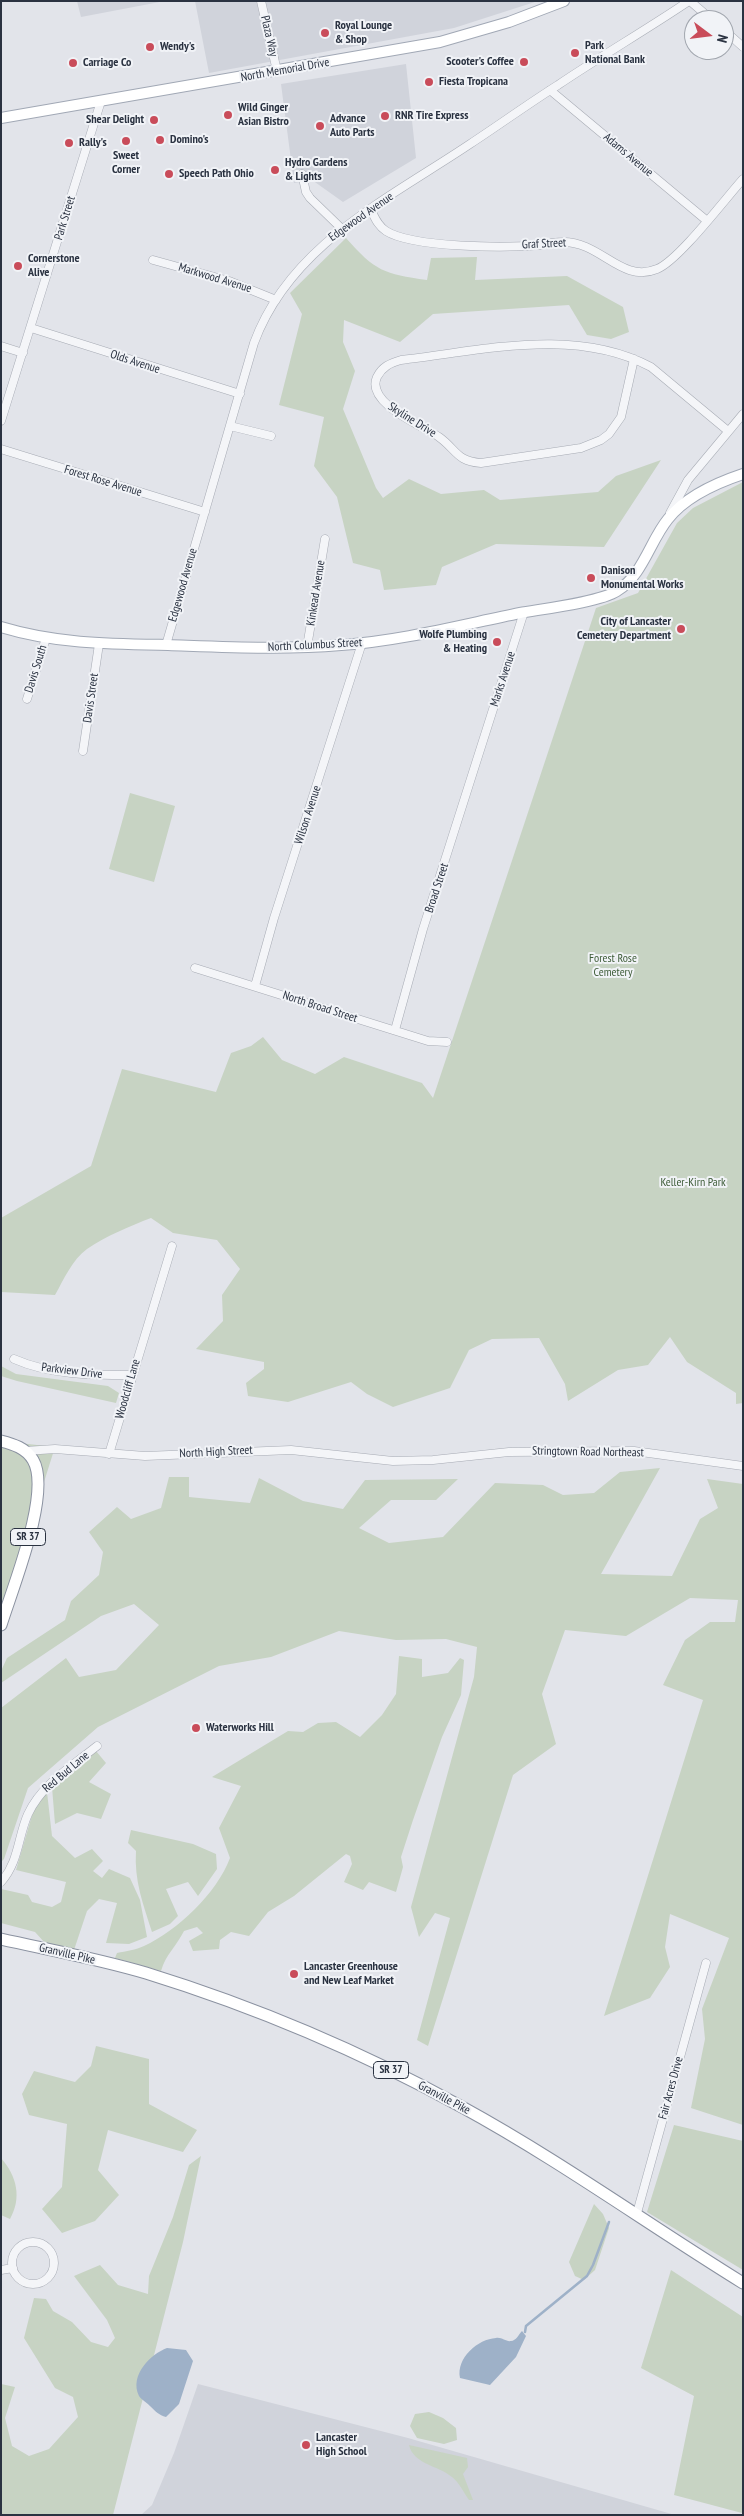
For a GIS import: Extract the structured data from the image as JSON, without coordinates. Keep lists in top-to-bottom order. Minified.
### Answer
{"streets":{"highway":["North High Street","SR 37","Granville Pike"],"main road":["North Memorial Drive","North Columbus Street"],"street":["Plaza Way","Adams Avenue","Edgewood Avenue","Park Street","Graf Street","Markwood Avenue","Olds Avenue","Skyline Drive","Forest Rose Avenue","Kinkead Avenue","Davis South","Marks Avenue","Davis Street","Wilson Avenue","Broad Street","North Broad Street","Parkview Drive","Woodcliff Lane","Stringtown Road Northeast","Red Bud Lane","Fair Acres Drive"]},"crossings":[["Plaza Way","North Memorial Drive"],["North Memorial Drive","Park Street"],["Adams Avenue","Edgewood Avenue"],["Adams Avenue","Graf Street"],["Edgewood Avenue","Graf Street"],["Edgewood Avenue","Markwood Avenue"],["Edgewood Avenue","Olds Avenue"],["Edgewood Avenue","Forest Rose Avenue"],["Edgewood Avenue","North Columbus Street"],["Park Street","Olds Avenue"],["Skyline Drive","North Columbus Street"],["Kinkead Avenue","North Columbus Street"],["North Columbus Street","Davis South"],["North Columbus Street","Marks Avenue"],["North Columbus Street","Davis Street"],["North Columbus Street","Wilson Avenue"],["Marks Avenue","Broad Street"],["Wilson Avenue","North Broad Street"],["Broad Street","North Broad Street"],["Parkview Drive","Woodcliff Lane"],["Woodcliff Lane","North High Street"],["North High Street","Stringtown Road Northeast"],["North High Street","SR 37"],["Granville Pike","Fair Acres Drive"]],"parks":["Forest Rose Cemetery","Keller-Kirn Park"],"places":["Royal Lounge & Shop","Wendy's","Park National Bank","Scooter's Coffee","Carriage Co","Fiesta Tropicana","Wild Ginger Asian Bistro","RNR Tire Express","Shear Delight","Advance Auto Parts","Domino's","Sweet Corner","Rally's","Hydro Gardens & Lights","Speech Path Ohio","Cornerstone Alive","Danison Monumental Works","City of Lancaster Cemetery Department","Wolfe Plumbing & Heating","Waterworks Hill","Lancaster Greenhouse and New Leaf Market","Lancaster High School"],"north":"right"}
